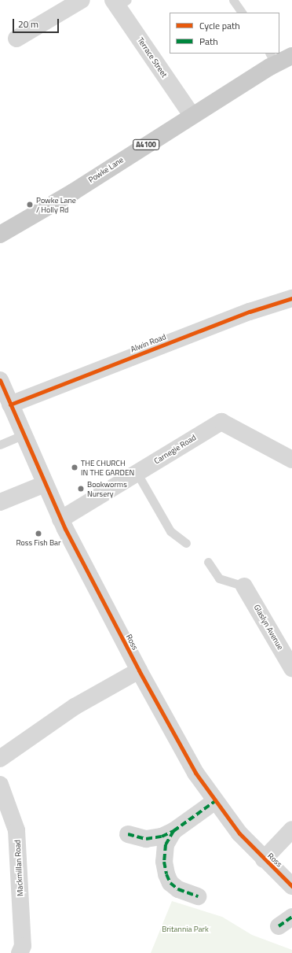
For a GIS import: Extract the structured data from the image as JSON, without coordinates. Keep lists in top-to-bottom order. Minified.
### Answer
{"streets":{"main road":["A4100","Powke Lane"],"street":["Terrace Street","Alwin Road","Carnegie Road","Glaslyn Avenue","Ross","Mackmillan Road"]},"crossings":[["Terrace Street","Powke Lane"],["Alwin Road","Ross"],["Carnegie Road","Ross"]],"parks":["Britannia Park"],"places":["Powke Lane / Holly Rd","THE CHURCH IN THE GARDEN","Bookworms Nursery","Ross Fish Bar"],"legend":["Cycle path","Path"],"scale_bar":"20 m"}
